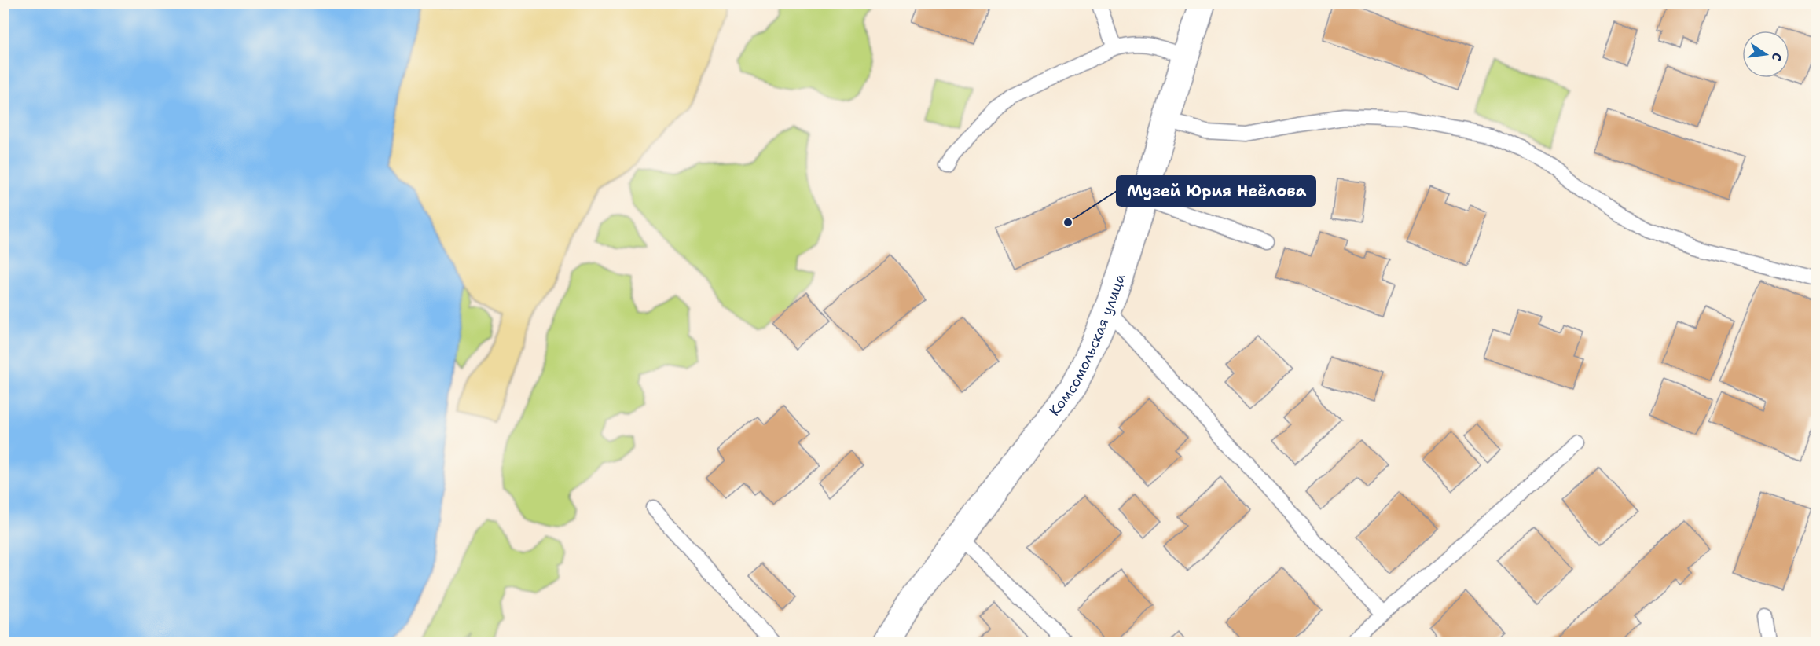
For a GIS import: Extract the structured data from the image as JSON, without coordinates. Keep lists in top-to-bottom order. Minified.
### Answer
{"streets":{"street":["Комсомольская улица"]},"places":["Музей Юрия Неёлова"],"north":"right"}
